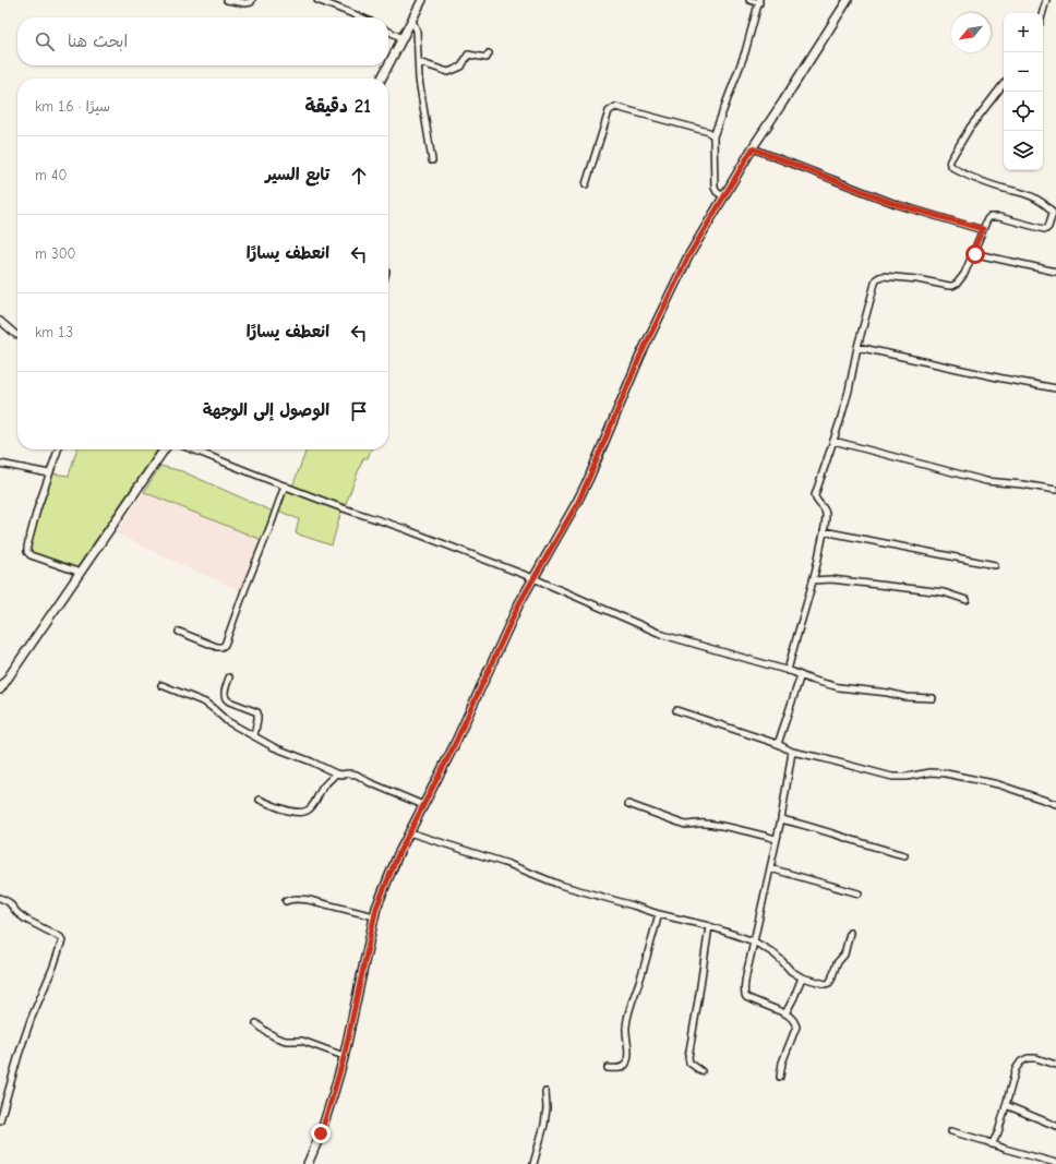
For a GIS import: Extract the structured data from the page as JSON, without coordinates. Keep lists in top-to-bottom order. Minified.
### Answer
{"north":"bottom left","page":{"map_buttons":["+","−"],"search":"ابحث هنا","heading":["21 دقيقة","سيرًا · 1.6 km"],"list":[["تابع السير","40 m"],["انعطف يسارًا","300 m"],["انعطف يسارًا","1.3 km"],"الوصول إلى الوجهة"]}}
